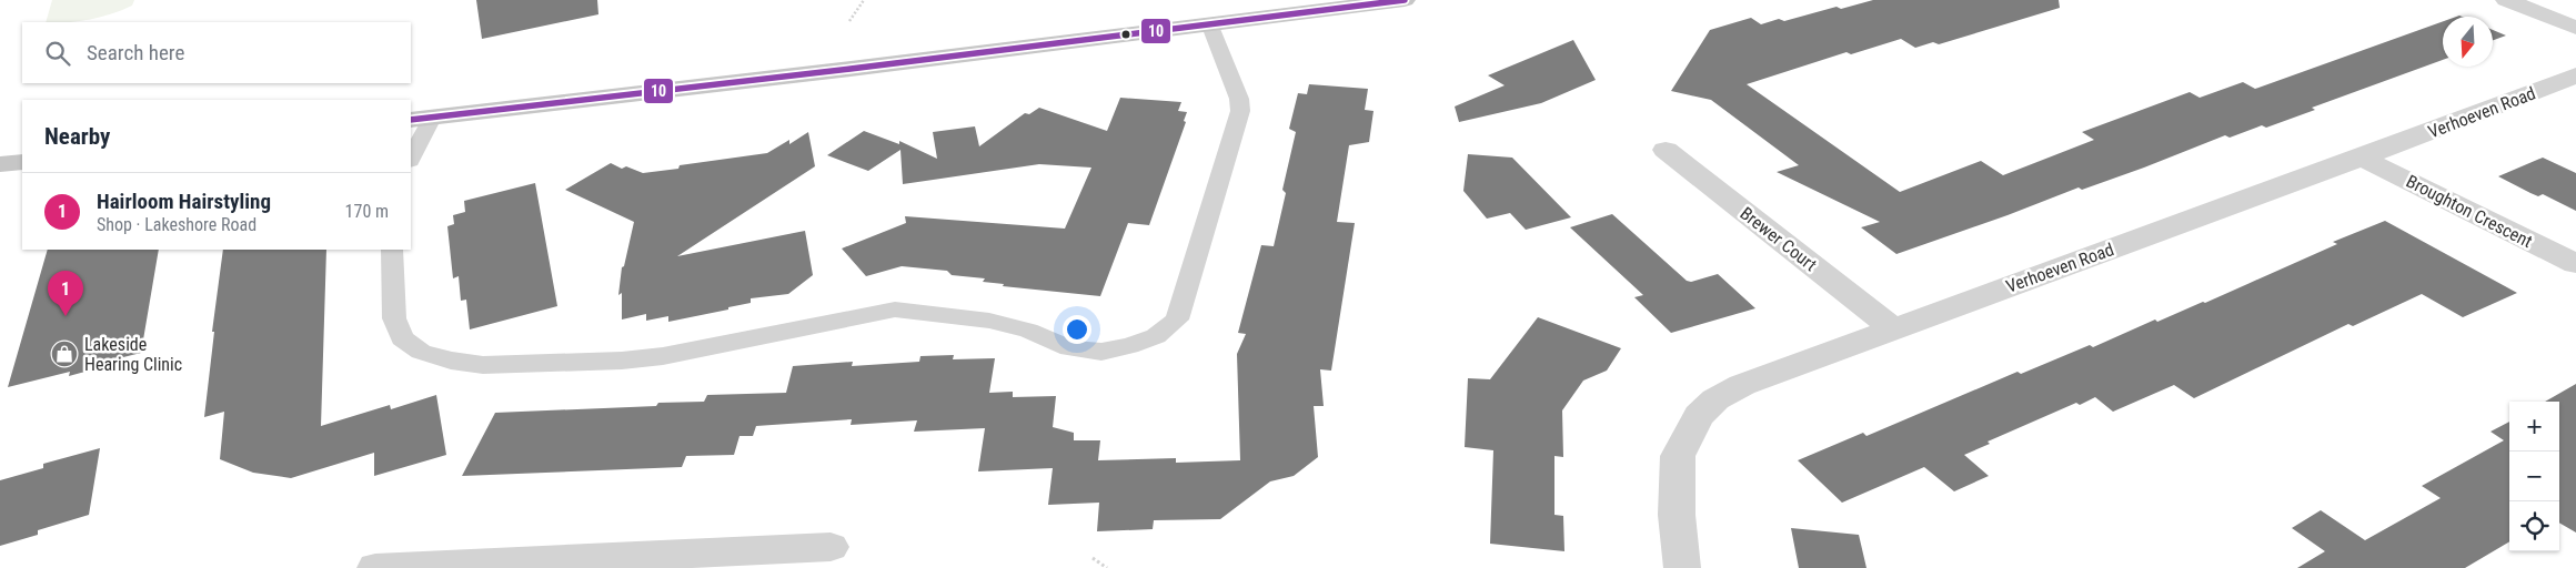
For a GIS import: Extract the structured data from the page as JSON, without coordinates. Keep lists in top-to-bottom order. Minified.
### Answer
{"streets":{"street":["Verhoeven Road","Broughton Crescent","Brewer Court"]},"crossings":[["Verhoeven Road","Broughton Crescent"],["Verhoeven Road","Brewer Court"]],"places":{"shop":["Lakeside Hearing Clinic"]},"lines":["transit line 10"],"north":"bottom","page":{"search":"Search here","heading":"Nearby","list":[{"mark":"1","name":"Hairloom Hairstyling","note":"Shop · Lakeshore Road","value":"170 m"}],"pins":"1","map_buttons":["+","−"]}}
